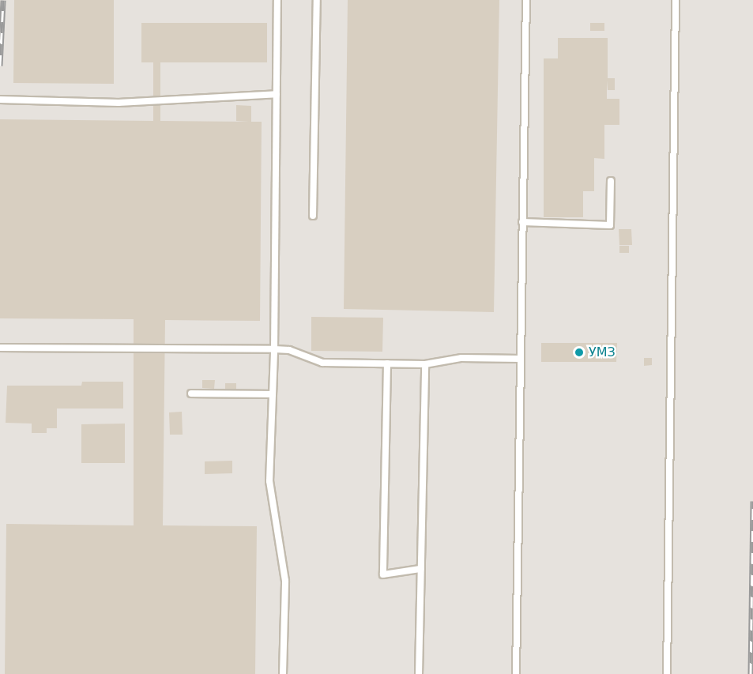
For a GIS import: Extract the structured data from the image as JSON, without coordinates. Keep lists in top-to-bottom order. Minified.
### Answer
{"places":["УМЗ"]}
